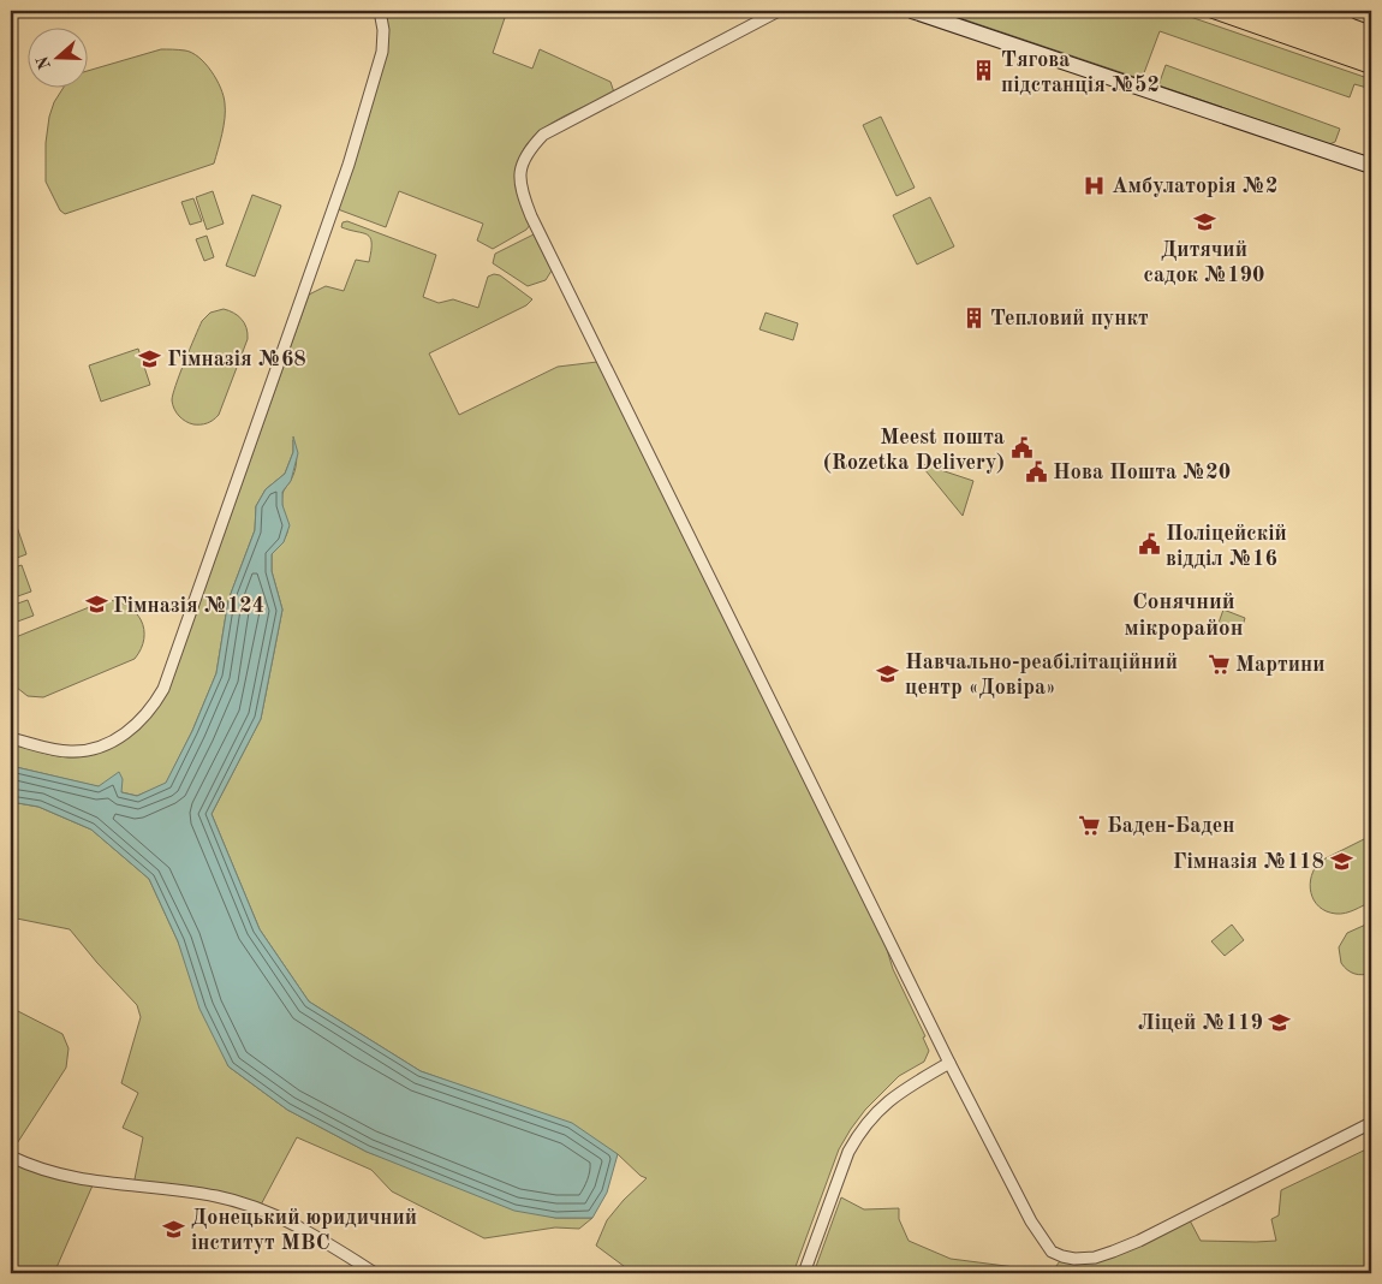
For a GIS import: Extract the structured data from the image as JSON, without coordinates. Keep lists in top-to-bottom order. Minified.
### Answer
{"districts":["Сонячний мікрорайон"],"places":{"building":["Тягова підстанція №52","Тепловий пункт"],"hospital":["Амбулаторія №2"],"school or university":["Дитячий садок №190","Гімназія №68","Гімназія №124","Навчально-реабілітаційний центр «Довіра»","Гімназія №118","Ліцей №119","Донецький юридичний інститут МВС"],"public building":["Meest пошта (Rozetka Delivery)","Нова Пошта №20","Поліцейскій відділ №16"],"supermarket":["Мартини","Баден-Баден"]},"north":"left"}
